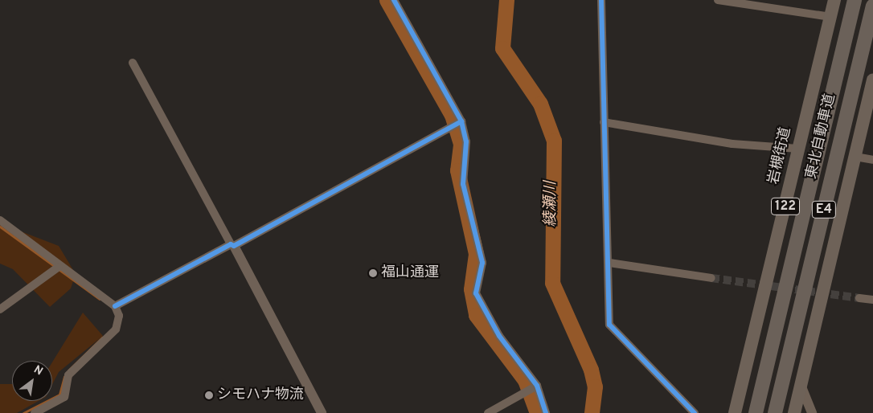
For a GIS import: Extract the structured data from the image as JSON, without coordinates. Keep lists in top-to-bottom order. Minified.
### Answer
{"streets":{"highway":["東北自動車道","岩槻街道","122","E4"]},"water":["綾瀬川"],"places":["福山通運","シモハナ物流"],"north":"top right"}
